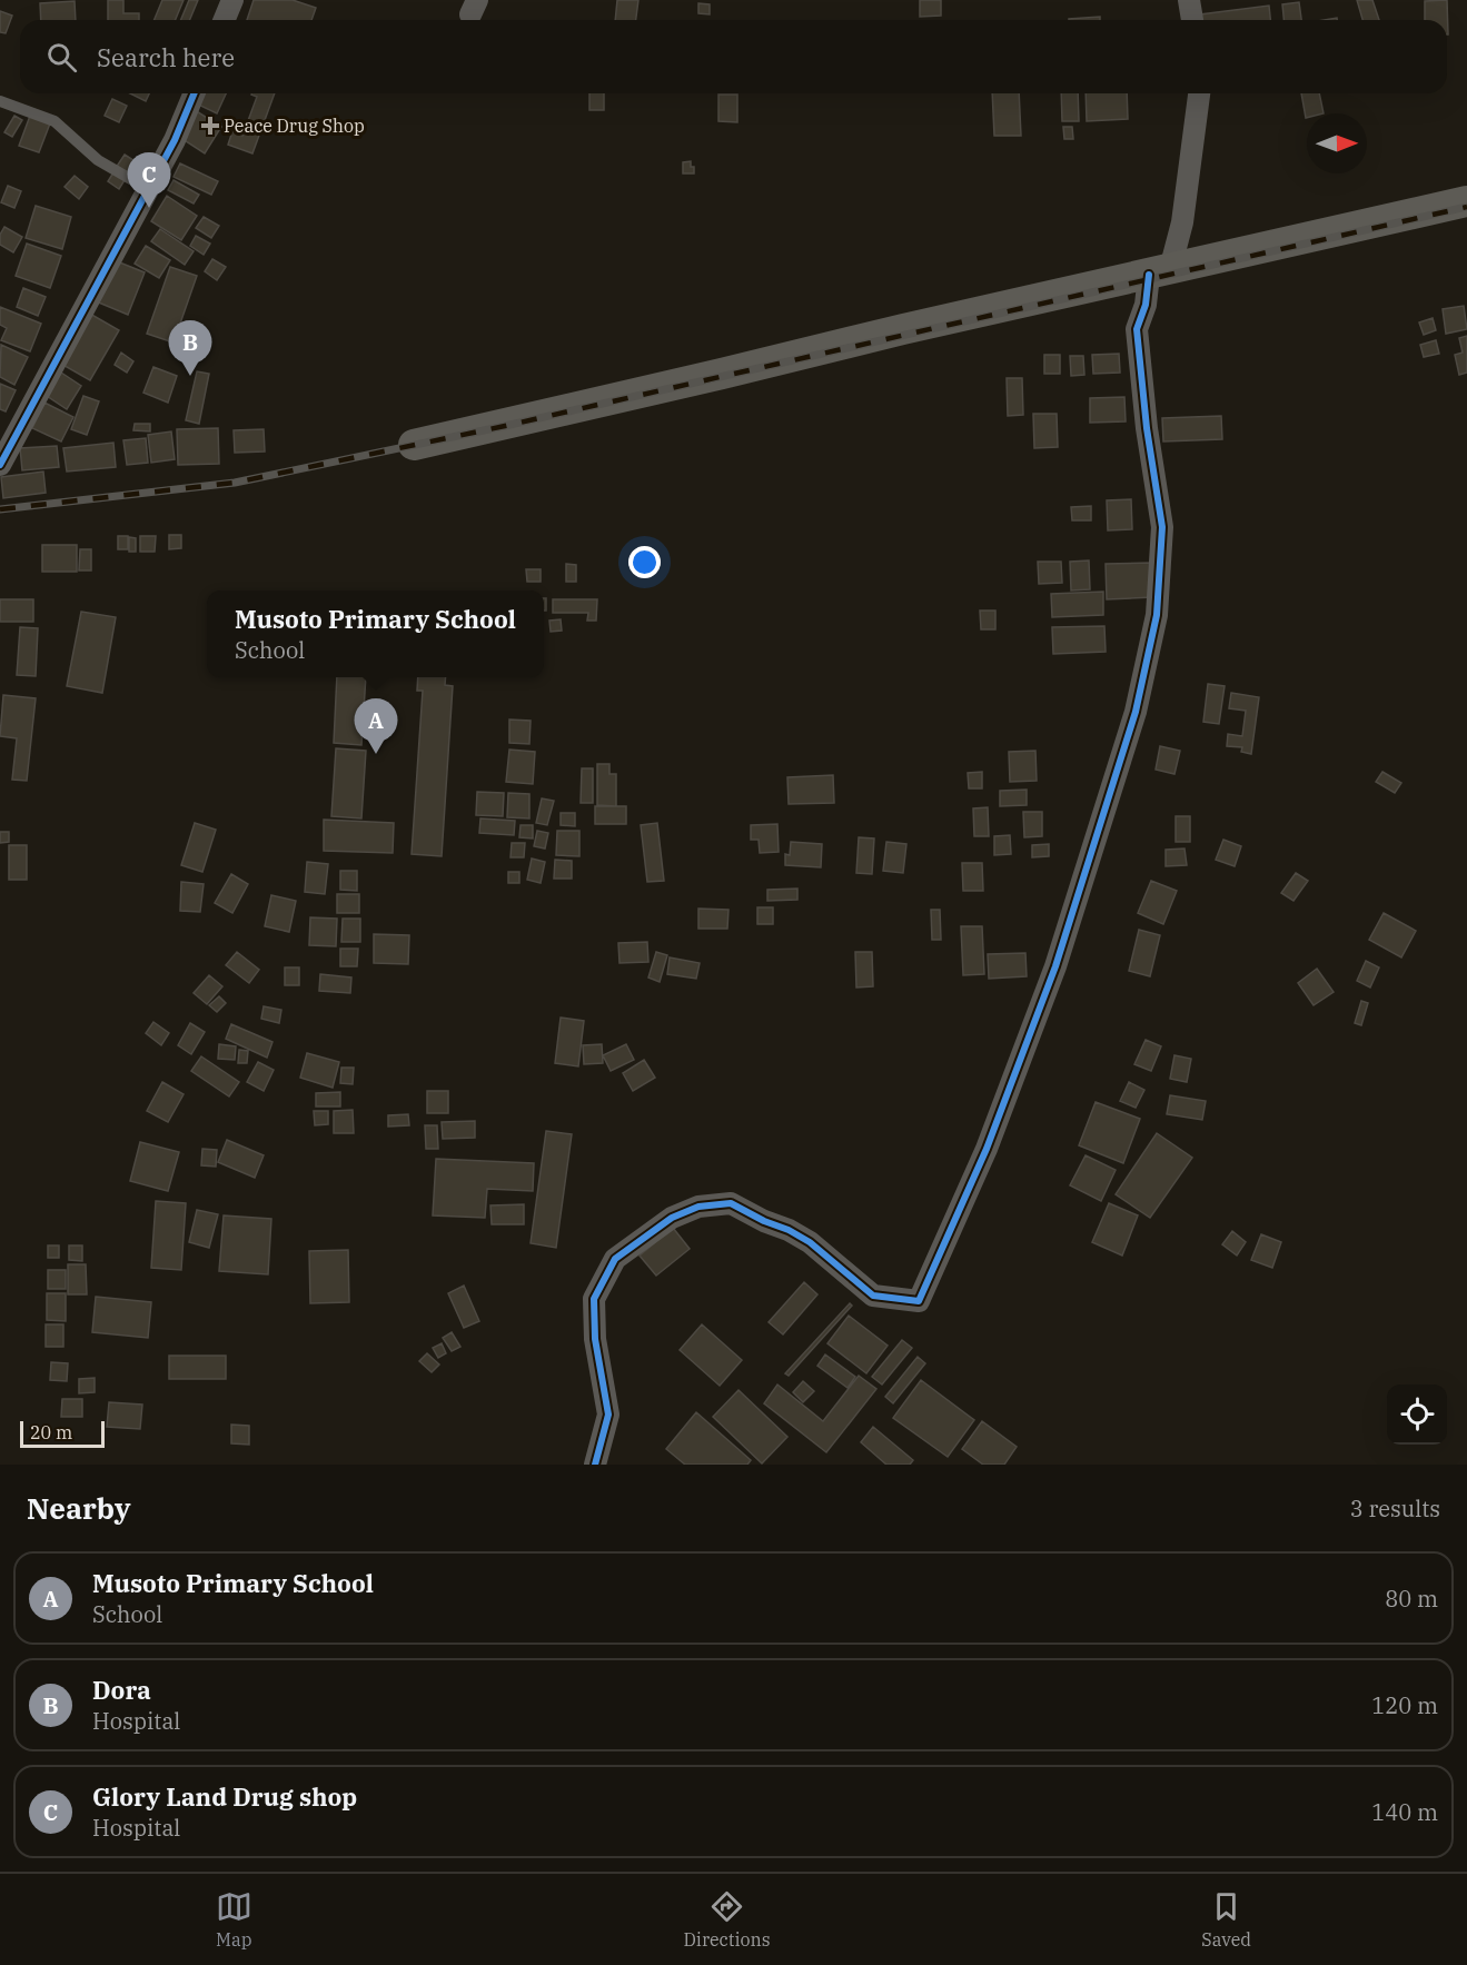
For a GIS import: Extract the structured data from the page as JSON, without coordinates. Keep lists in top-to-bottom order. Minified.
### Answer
{"places":{"health":["Peace Drug Shop"]},"scale_bar":"20 m","north":"right","page":{"search":"Search here","pins":["C","B","A"],"popup":["Musoto Primary School","School"],"scale":"20 m","heading":["Nearby","3 results"],"list":[{"mark":"A","name":"Musoto Primary School","note":"School","value":"80 m"},{"mark":"B","name":"Dora","note":"Hospital","value":"120 m"},{"mark":"C","name":"Glory Land Drug shop","note":"Hospital","value":"140 m"}],"nav":["Map","Directions","Saved"]}}
